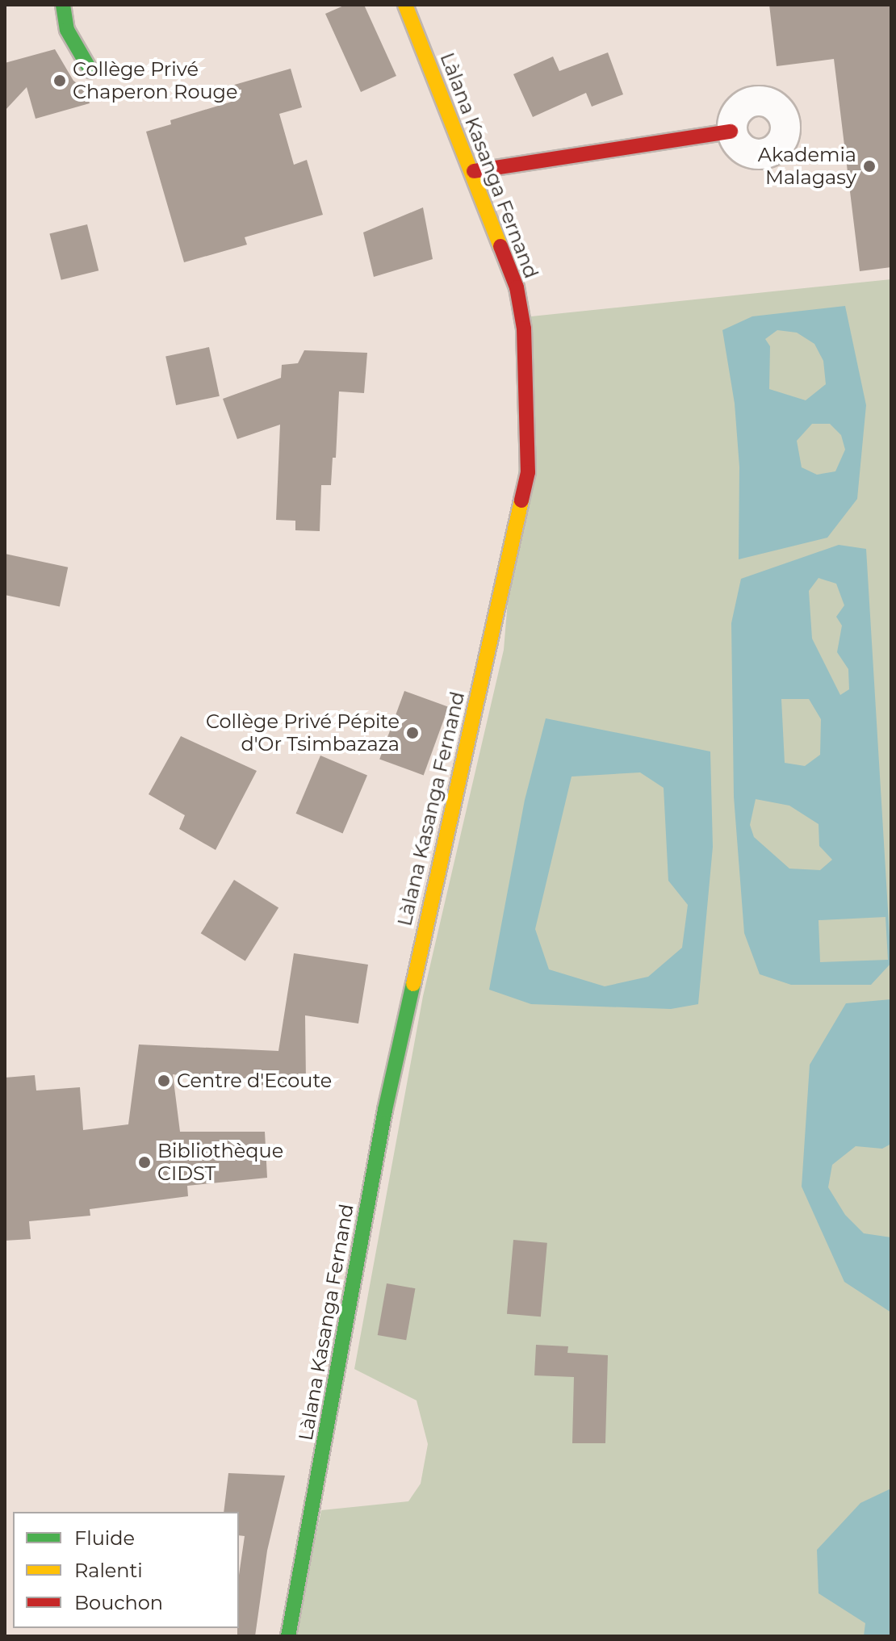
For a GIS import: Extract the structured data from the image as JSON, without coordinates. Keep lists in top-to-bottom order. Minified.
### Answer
{"streets":{"street":["Làlana Kasanga Fernand"]},"places":["Collège Privé Chaperon Rouge","Akademia Malagasy","Collège Privé Pépite d'Or Tsimbazaza","Centre d'Ecoute","Bibliothèque CIDST"],"legend":["Fluide","Ralenti","Bouchon"]}
